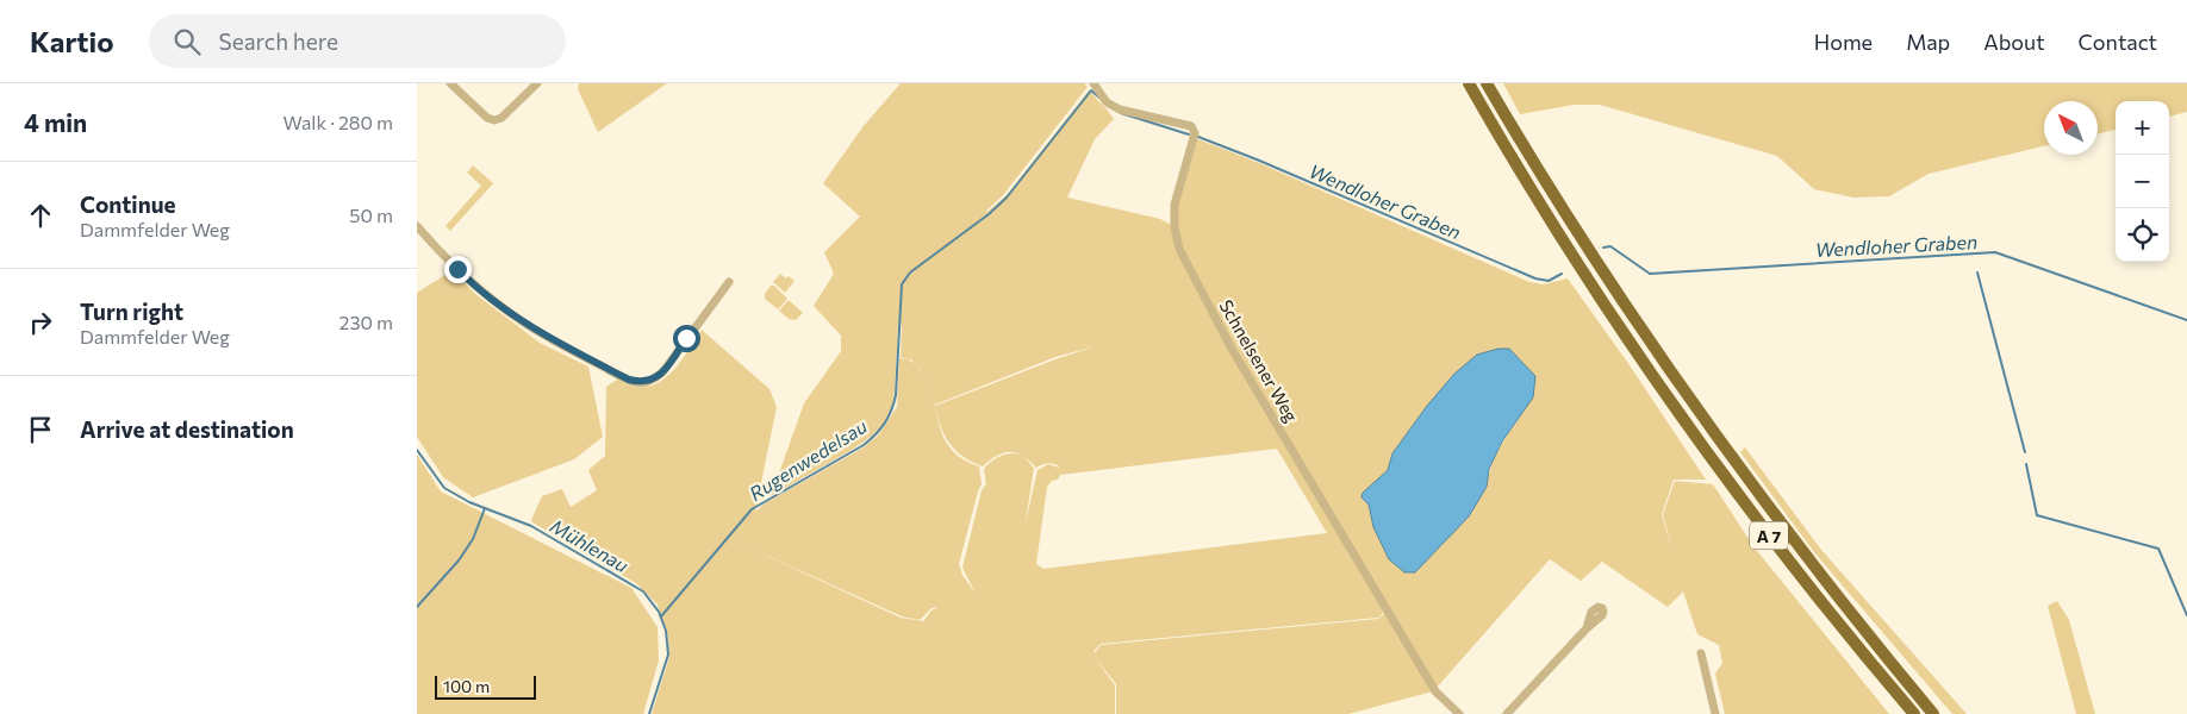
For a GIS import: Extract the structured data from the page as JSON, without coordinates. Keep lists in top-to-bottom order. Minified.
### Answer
{"streets":{"highway":["A 7"],"street":["Schnelsener Weg"]},"water":["Wendloher Graben","Rugenwedelsau","Mühlenau"],"scale_bar":"100 m","north":"top left","page":{"header":"Kartio","search":"Search here","nav":["Home","Map","About","Contact"],"heading":["4 min","Walk · 280 m"],"map_buttons":["+","−"],"list":[["Continue","Dammfelder Weg","50 m"],["Turn right","Dammfelder Weg","230 m"],"Arrive at destination"],"scale":"100 m"}}
